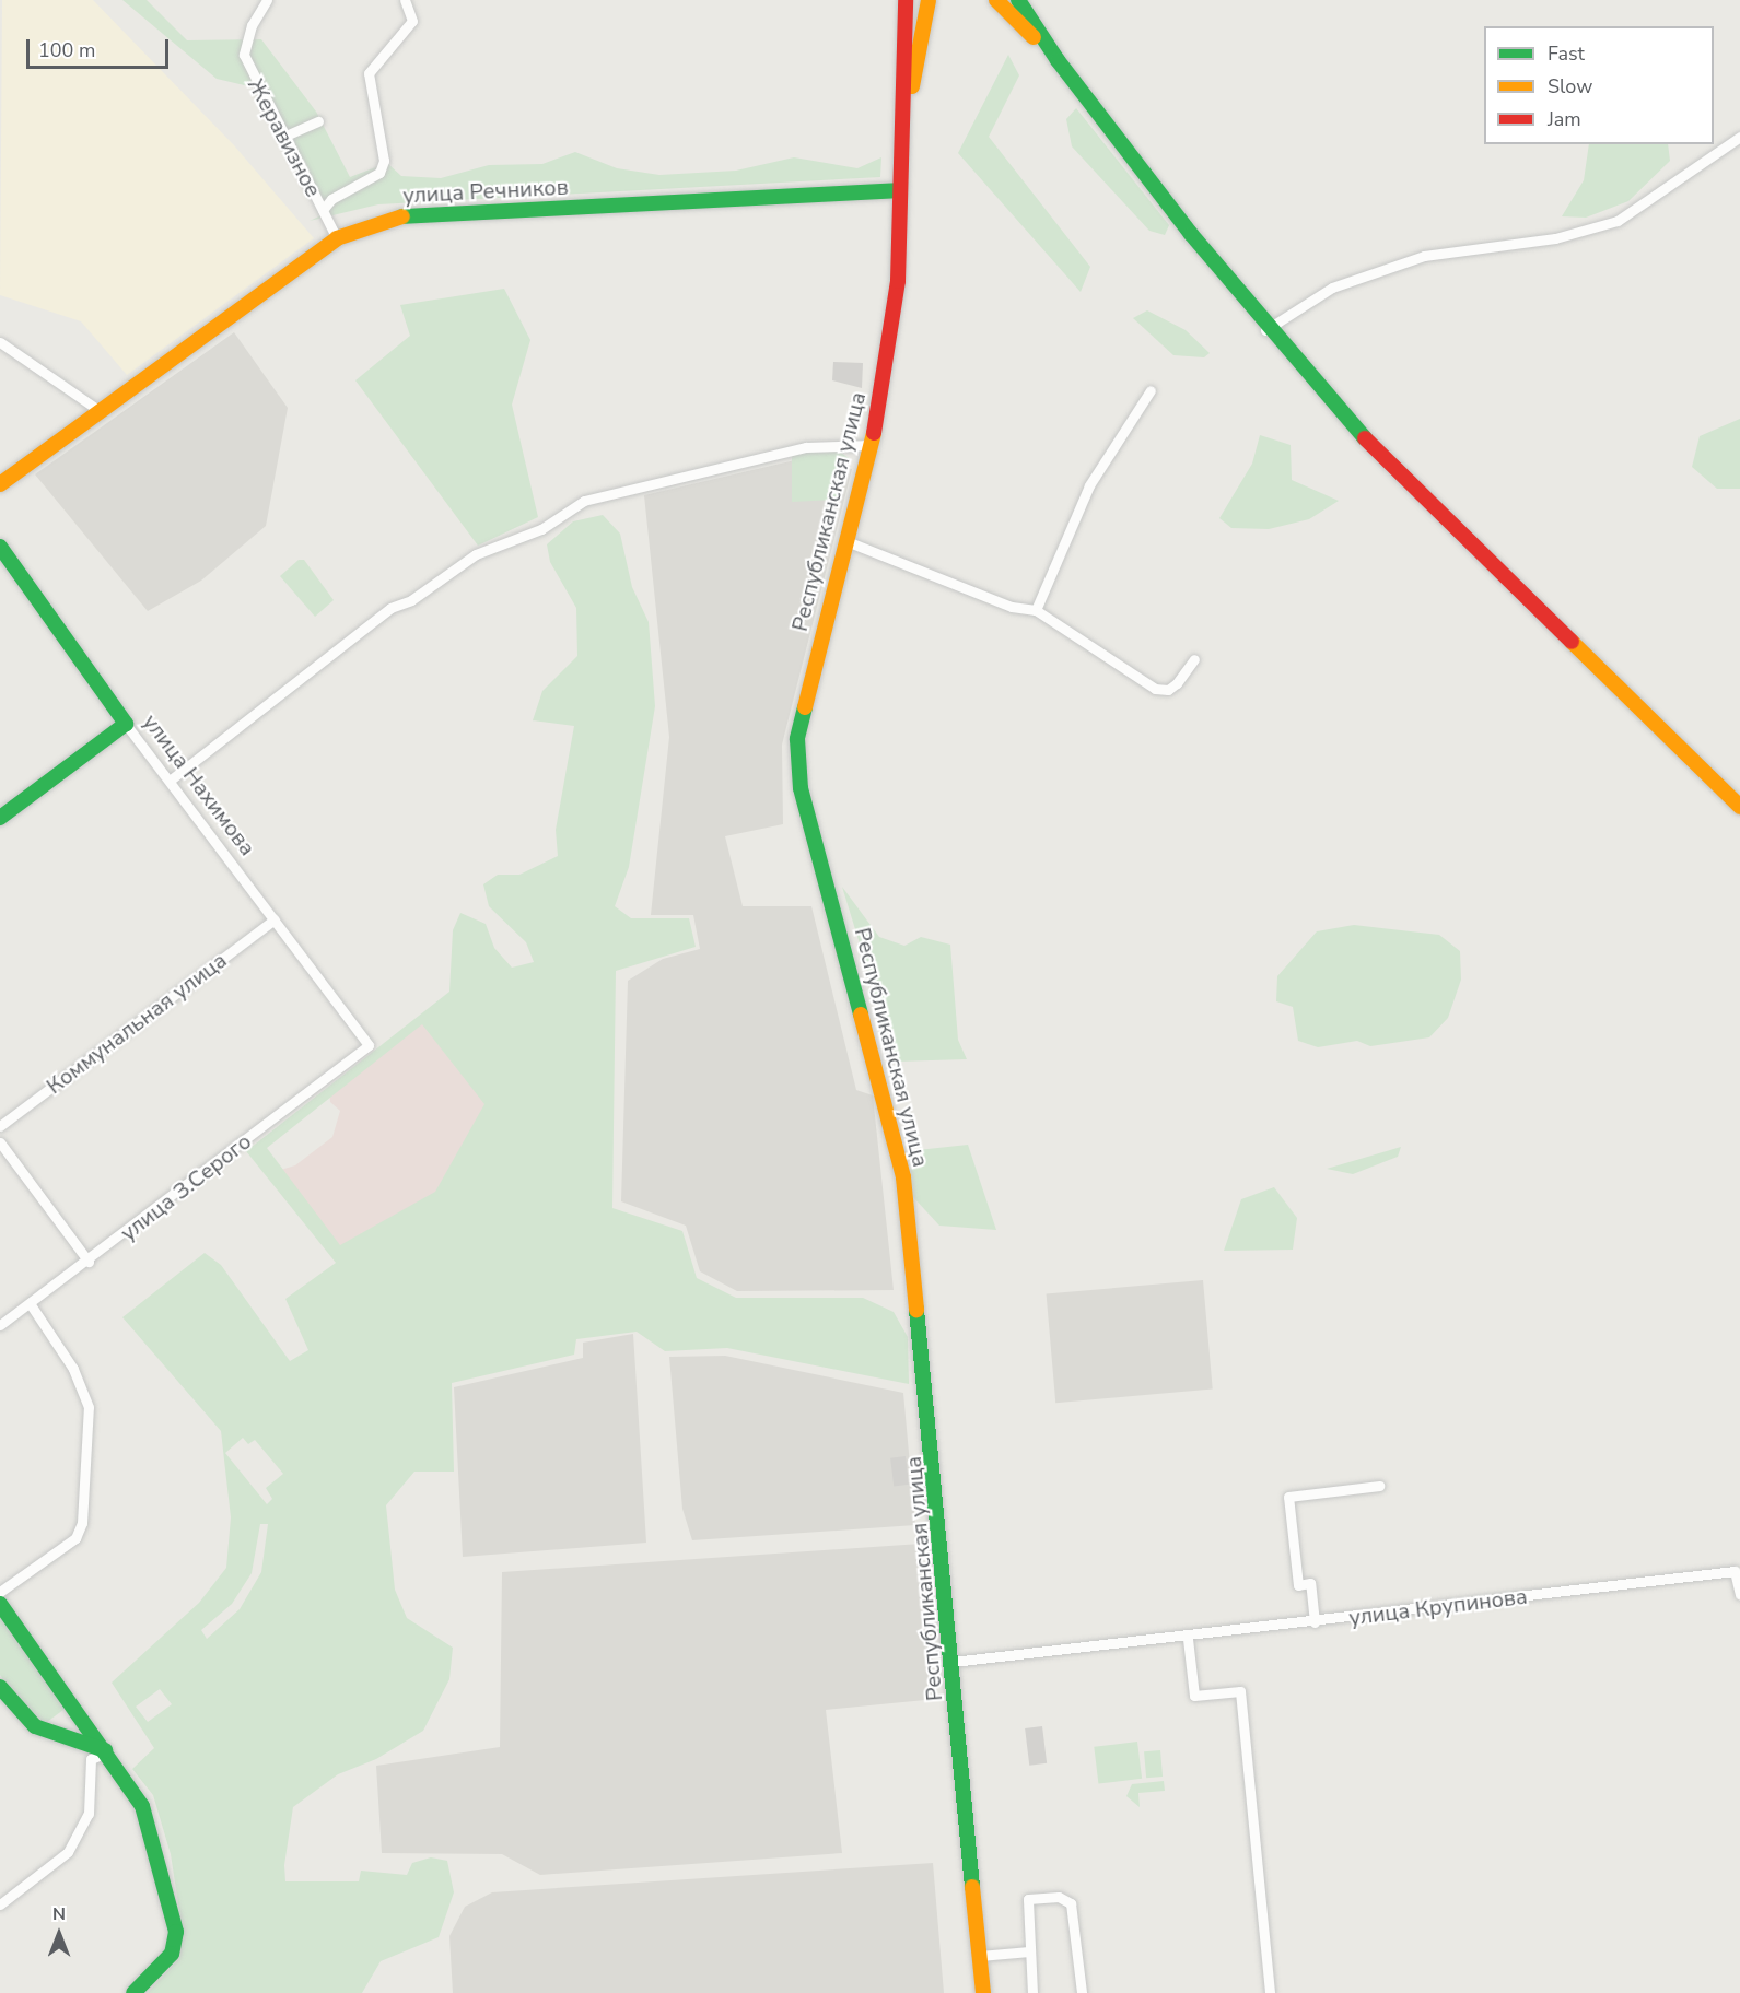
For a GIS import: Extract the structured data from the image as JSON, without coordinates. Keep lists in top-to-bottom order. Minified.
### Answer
{"streets":{"street":["Жеравизное","улица Речников","Республиканская улица","улица Нахимова","Коммунальная улица","улица З.Серого","улица Крупинова"]},"crossings":[["Жеравизное","улица Речников"],["улица Речников","Республиканская улица"],["Республиканская улица","улица Крупинова"],["улица Нахимова","Коммунальная улица"],["улица Нахимова","улица З.Серого"]],"legend":["Fast","Slow","Jam"],"scale_bar":"100 m","north":"top"}
